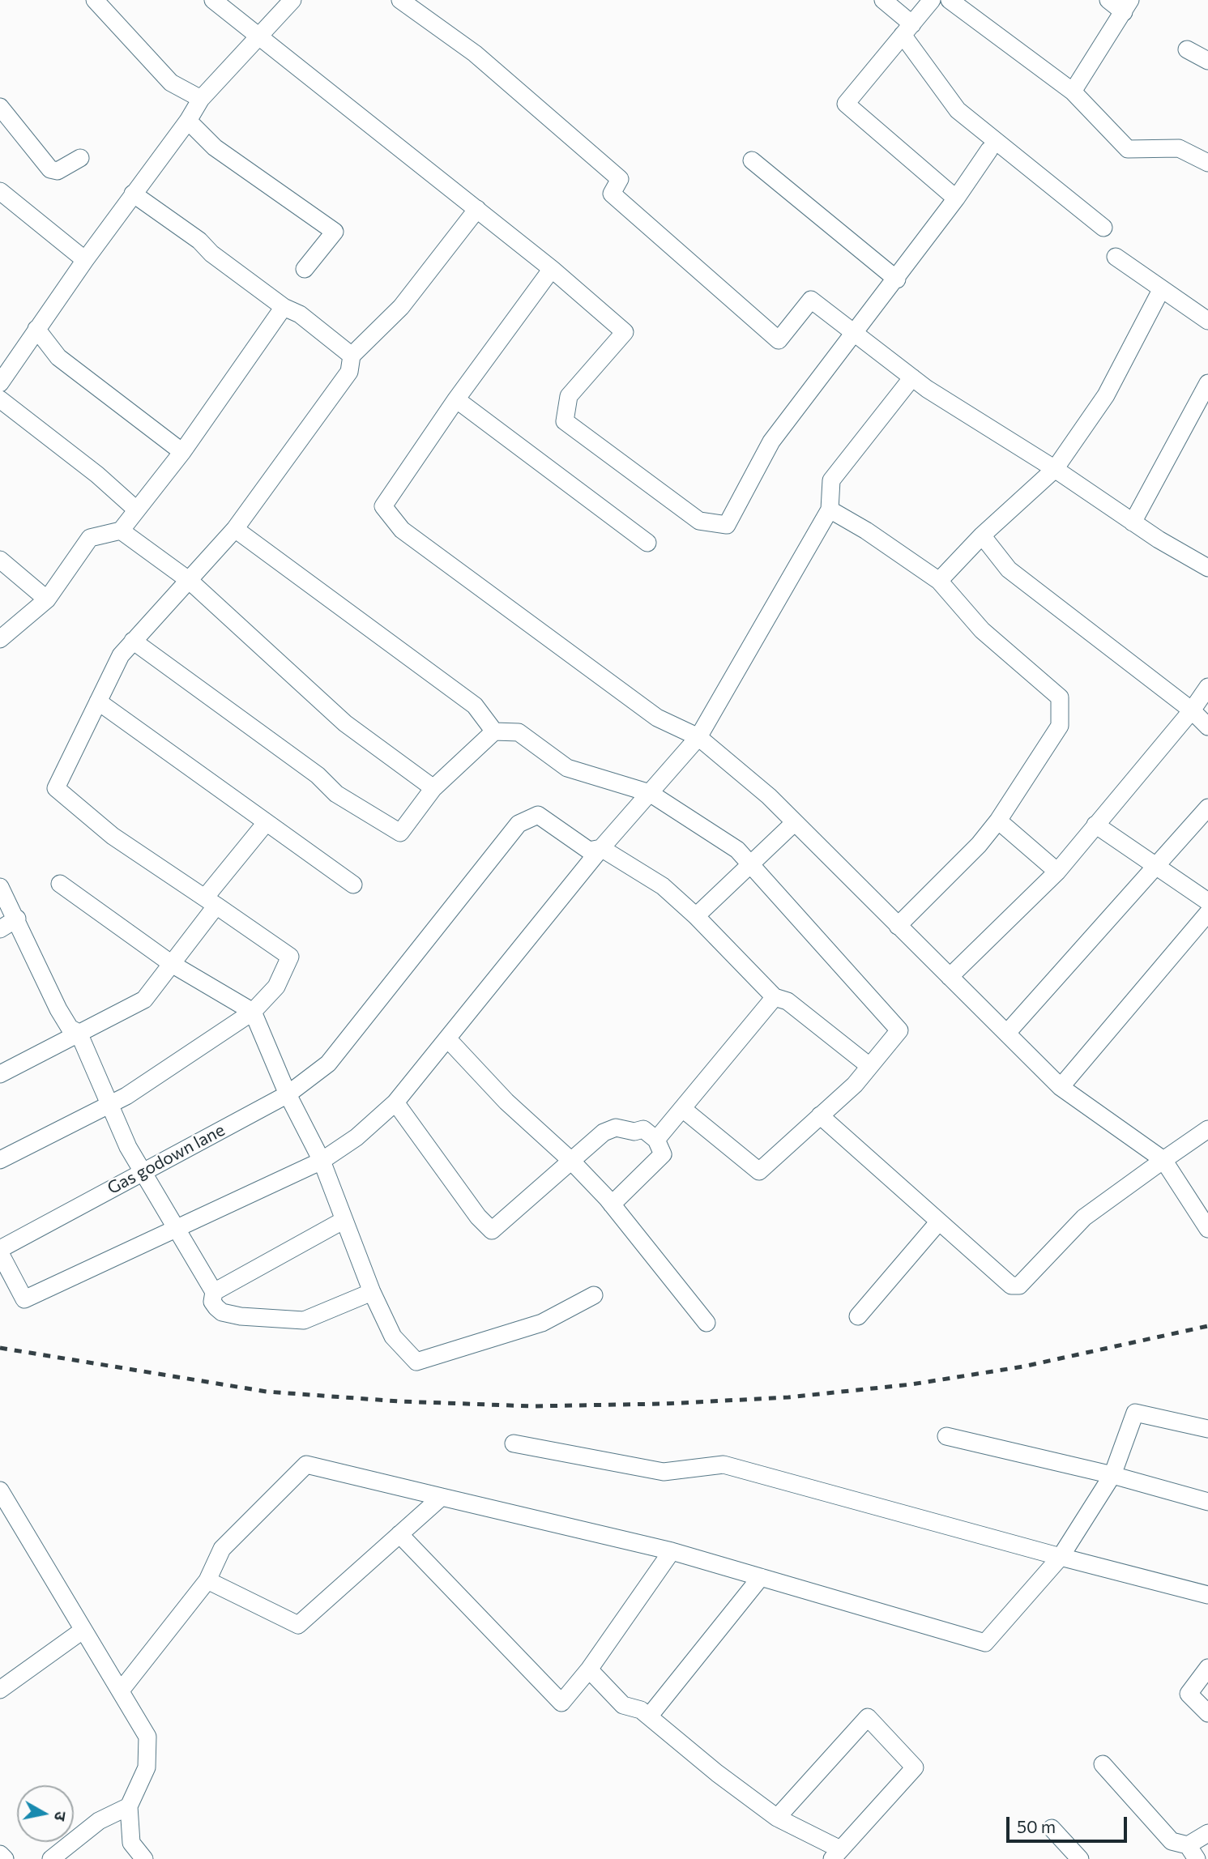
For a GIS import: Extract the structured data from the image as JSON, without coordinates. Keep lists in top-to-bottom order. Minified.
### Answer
{"streets":{"street":["Gas godown lane"]},"scale_bar":"50 m","north":"right"}
